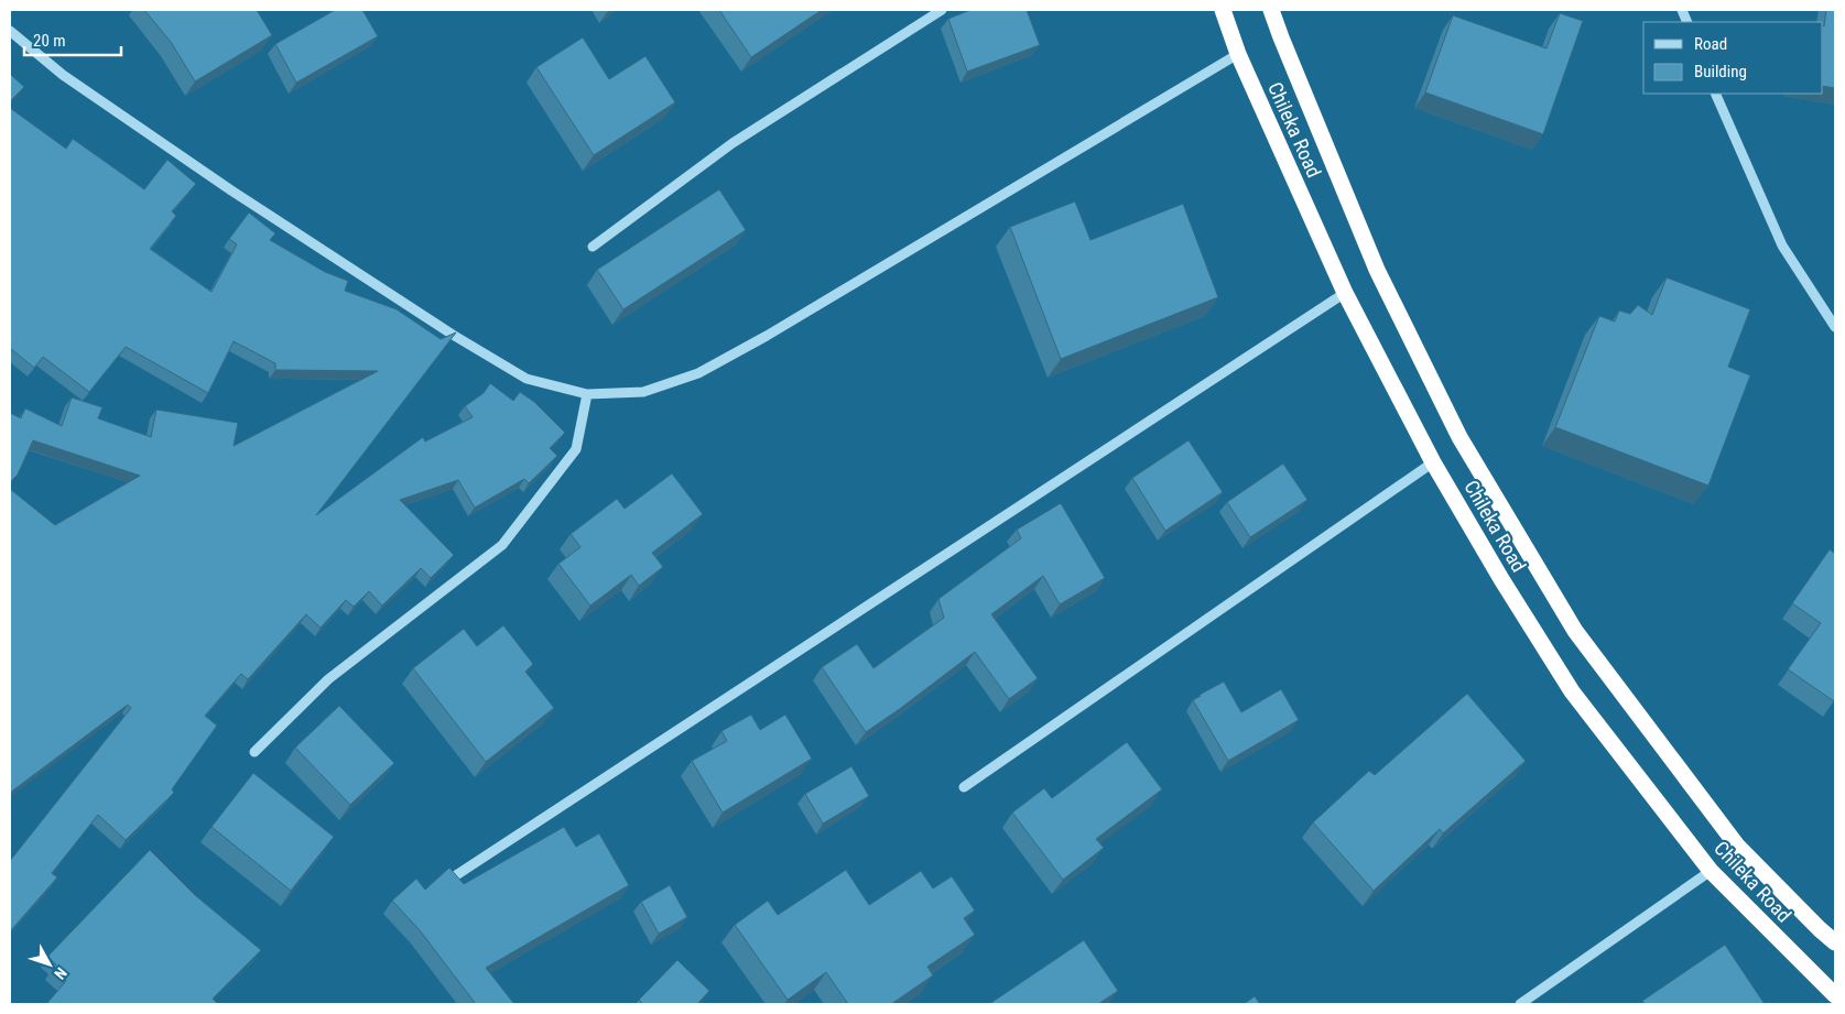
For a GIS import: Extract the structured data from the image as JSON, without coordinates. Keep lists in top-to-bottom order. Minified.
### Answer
{"streets":{"highway":["Chileka Road"]},"legend":["Road","Building"],"scale_bar":"20 m","north":"bottom right"}
